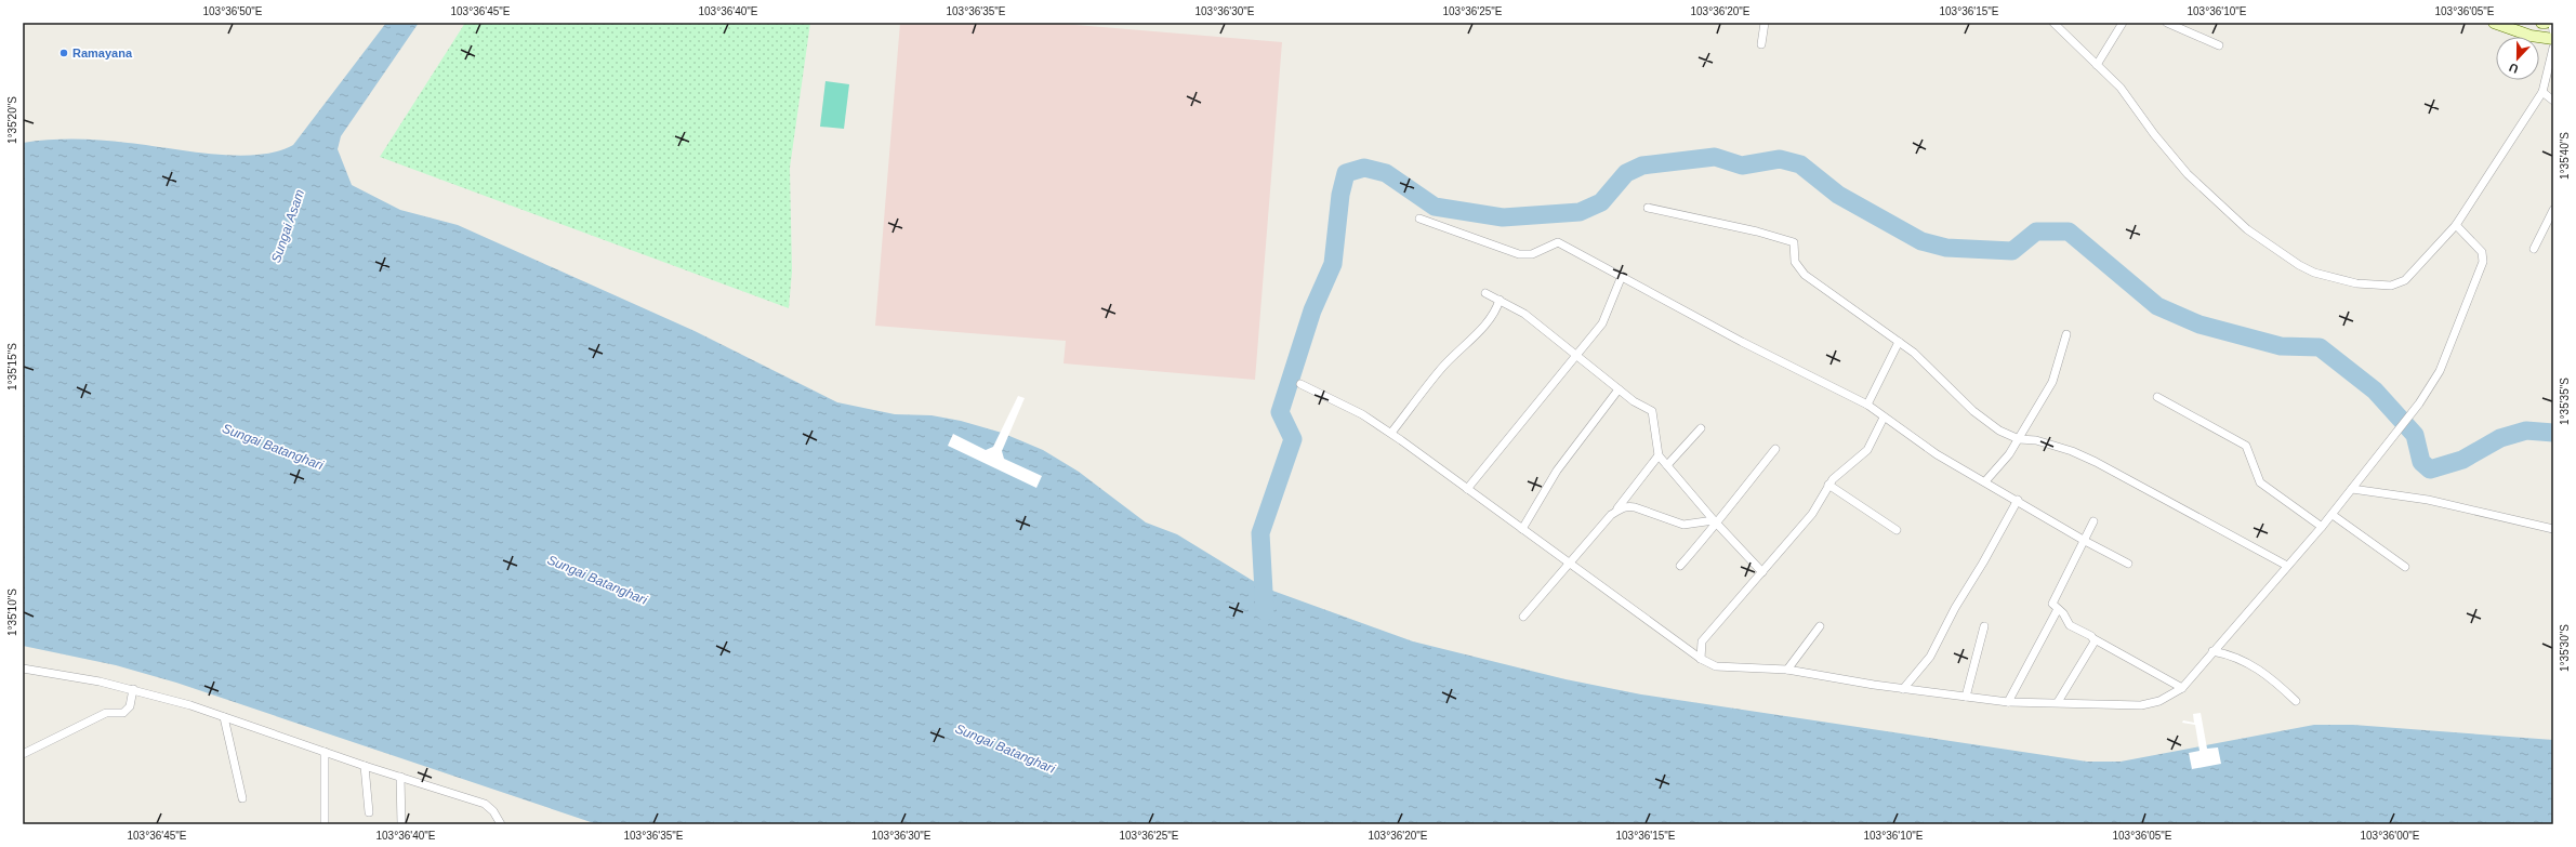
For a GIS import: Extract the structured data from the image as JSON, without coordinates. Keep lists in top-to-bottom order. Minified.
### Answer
{"water":["Sungai Asam","Sungai Batanghari"],"places":["Ramayana"],"north":"bottom","coordinates":["103°36'50\"E","103°36'45\"E","103°36'40\"E","103°36'35\"E","103°36'30\"E","103°36'25\"E","103°36'20\"E","103°36'15\"E","103°36'10\"E","103°36'05\"E","1°35'20\"S","1°35'40\"S","1°35'15\"S","1°35'35\"S","1°35'10\"S","1°35'30\"S","103°36'00\"E"]}
